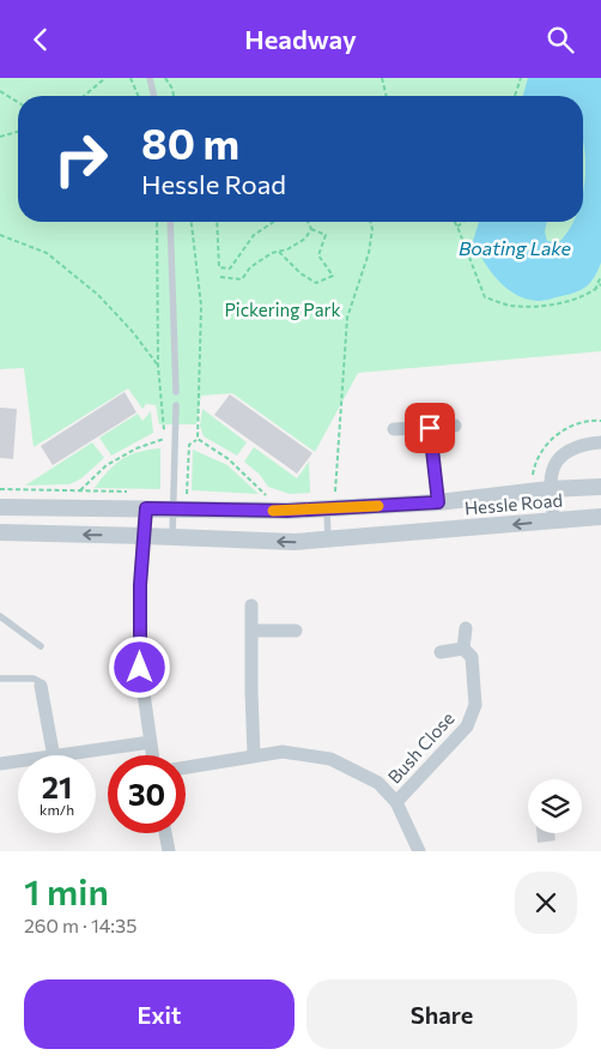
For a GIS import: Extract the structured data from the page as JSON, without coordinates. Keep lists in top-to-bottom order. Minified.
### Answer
{"streets":{"street":["Hessle Road","Bush Close"]},"water":["Boating Lake"],"parks":["Pickering Park"],"page":{"header":"Headway","turn":["80 m","Hessle Road"],"speed":"21 km/h","limit":"30","heading":["1 min","260 m · 14:35"],"buttons":["Exit","Share"]}}
